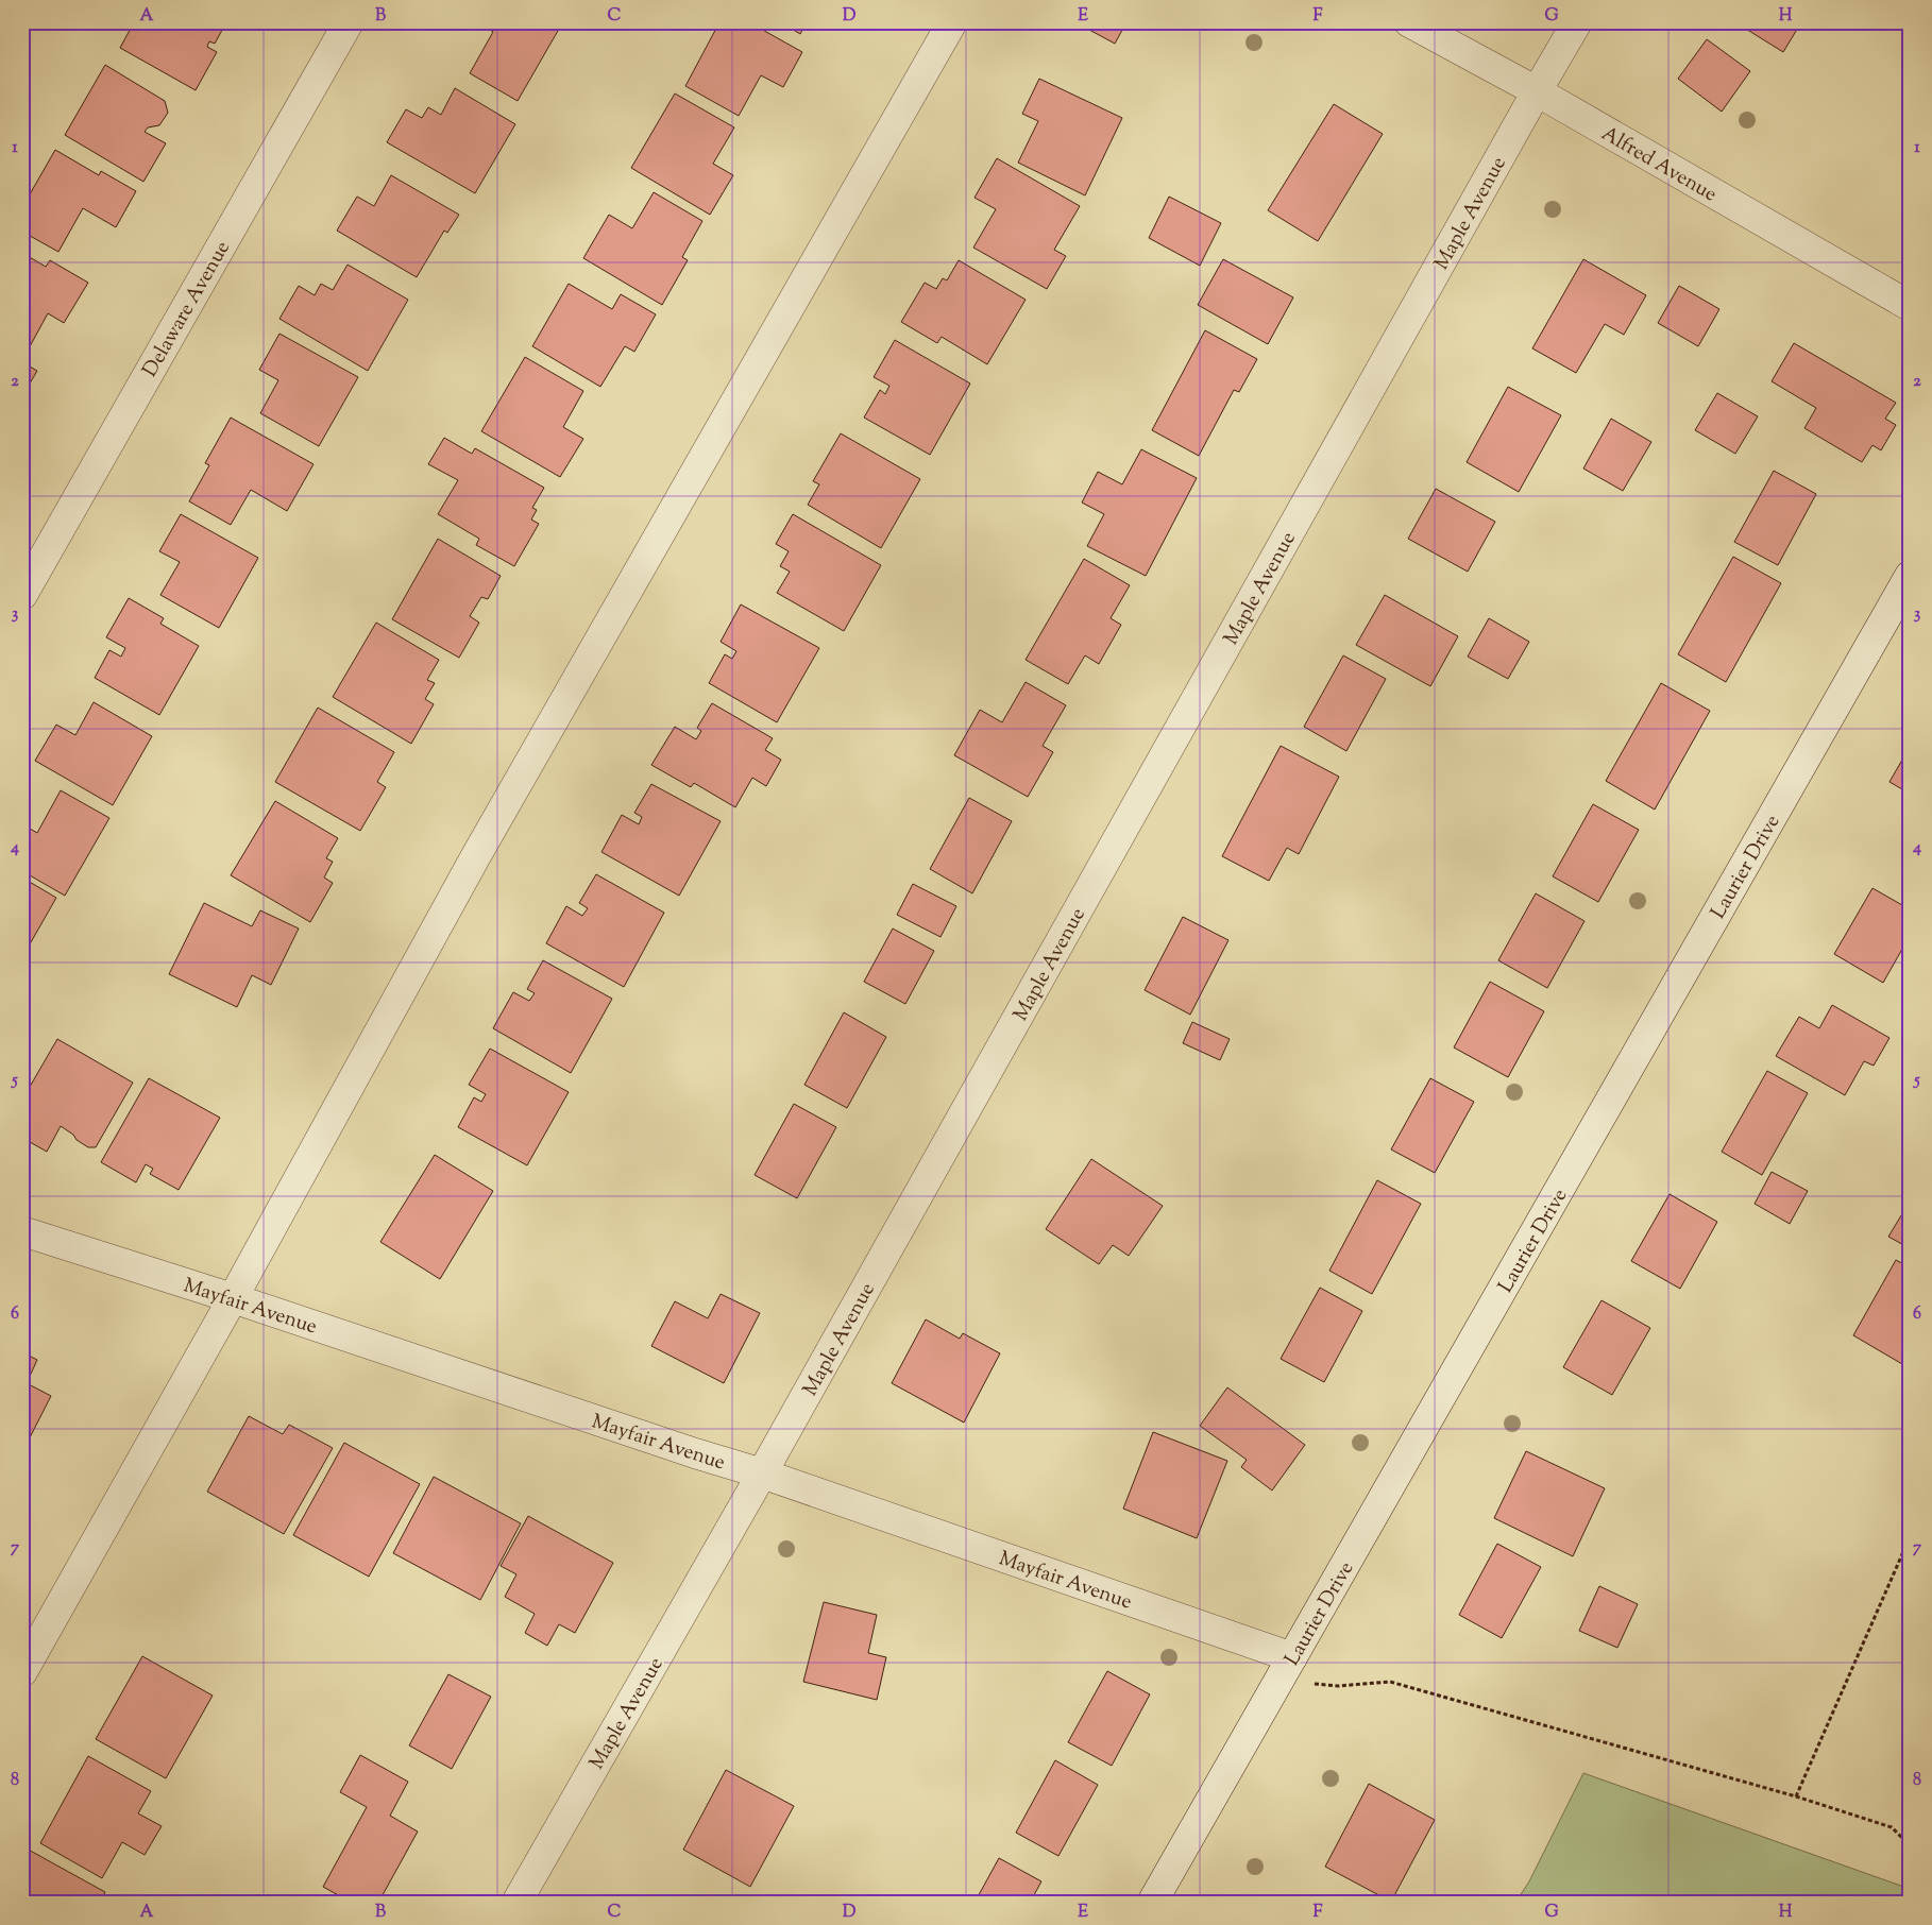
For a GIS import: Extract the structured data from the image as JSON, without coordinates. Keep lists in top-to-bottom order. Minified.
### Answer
{"streets":{"street":["Alfred Avenue","Maple Avenue","Delaware Avenue","Laurier Drive","Mayfair Avenue"]},"crossings":[["Alfred Avenue","Maple Avenue"],["Maple Avenue","Mayfair Avenue"],["Laurier Drive","Mayfair Avenue"]],"grid":{"columns":["A","B","C","D","E","F","G","H"],"rows":["1","2","3","4","5","6","7","8"]}}
